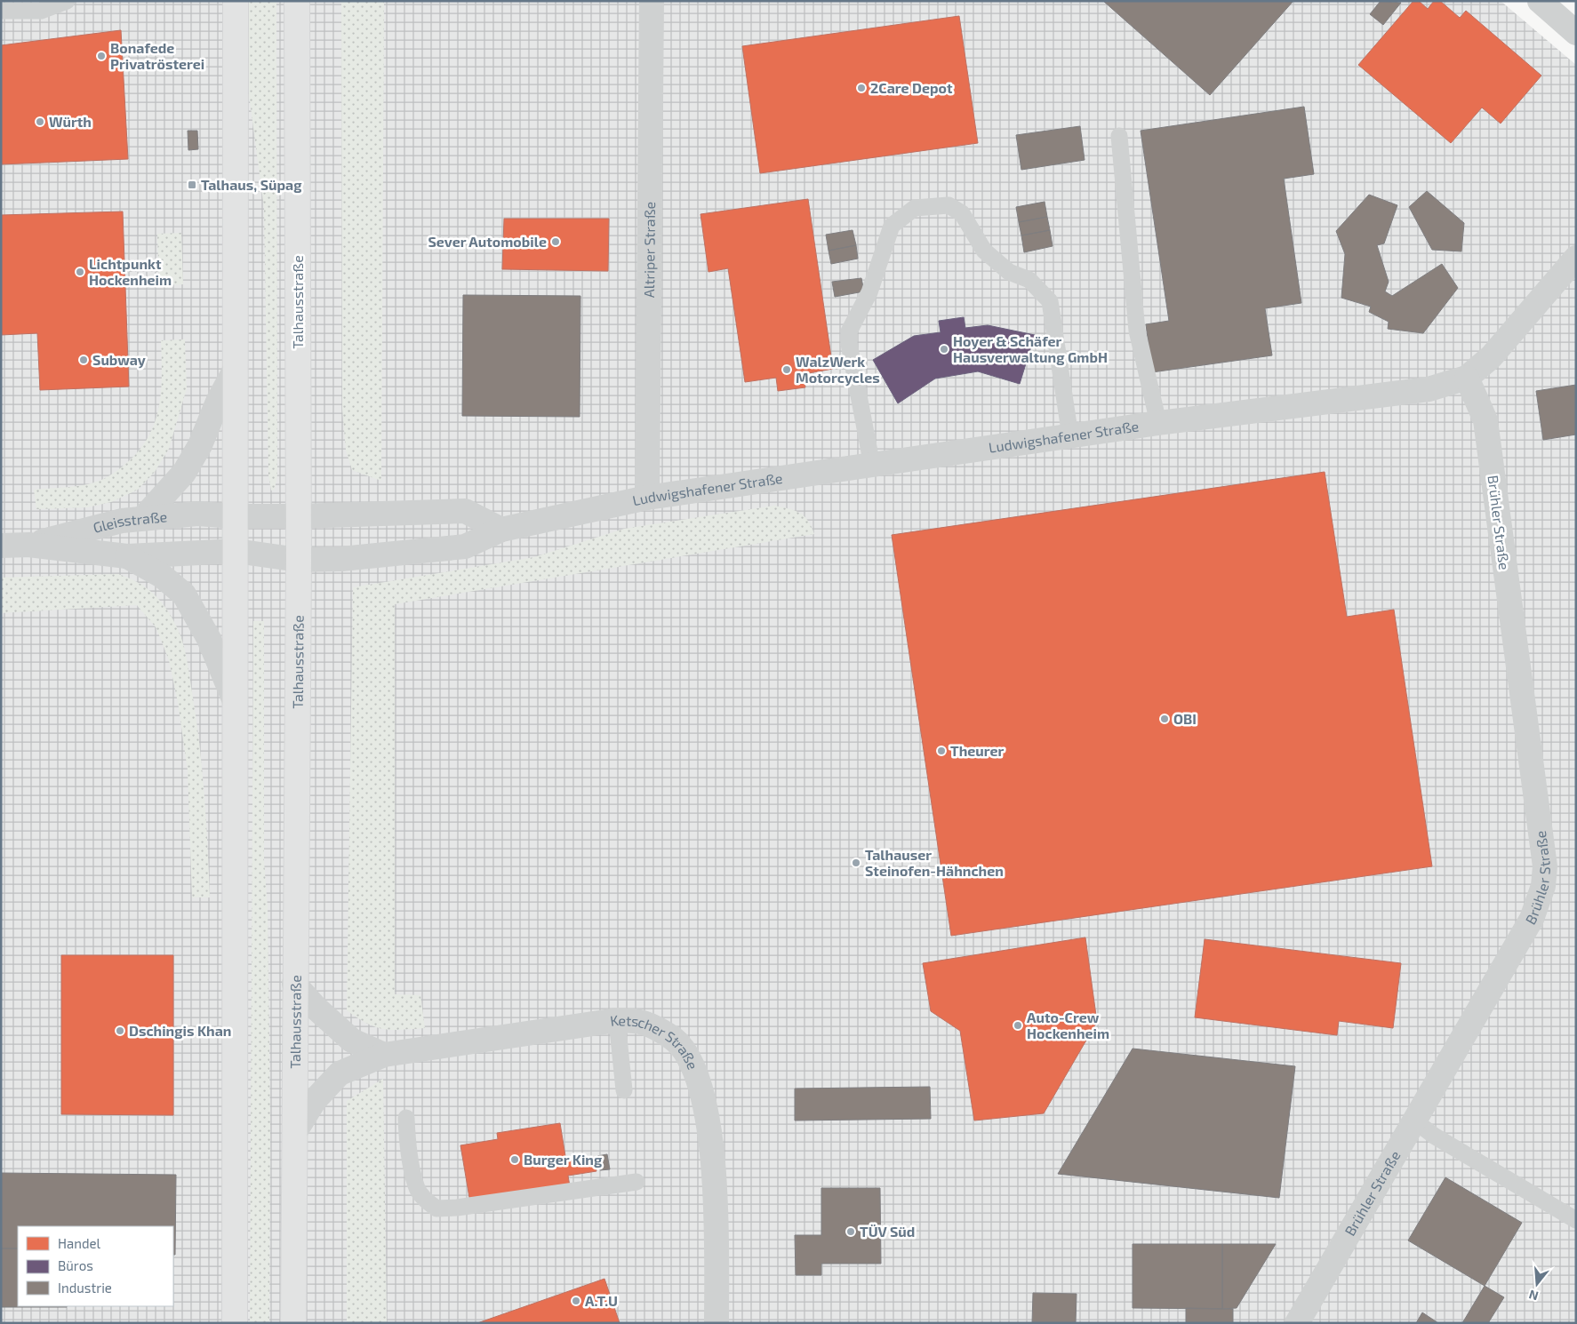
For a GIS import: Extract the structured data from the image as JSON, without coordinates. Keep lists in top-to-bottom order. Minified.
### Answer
{"streets":{"main road":["Talhausstraße"],"street":["Altriper Straße","Ludwigshafener Straße","Gleisstraße","Brühler Straße","Ketscher Straße"]},"crossings":[["Altriper Straße","Ludwigshafener Straße"],["Talhausstraße","Ludwigshafener Straße"],["Talhausstraße","Gleisstraße"],["Talhausstraße","Ketscher Straße"],["Ludwigshafener Straße","Gleisstraße"],["Ludwigshafener Straße","Brühler Straße"]],"places":{"other":["Bonafede Privatrösterei","2Care Depot","Würth","Sever Automobile","Lichtpunkt Hockenheim","Hoyer & Schäfer Hausverwaltung GmbH","Subway","WalzWerk Motorcycles","OBI","Theurer","Talhauser Steinofen-Hähnchen","Auto-Crew Hockenheim","Dschingis Khan","Burger King","TÜV Süd","A.T.U"],"transit":["Talhaus, Süpag"]},"legend":["Handel","Büros","Industrie"],"north":"bottom"}
